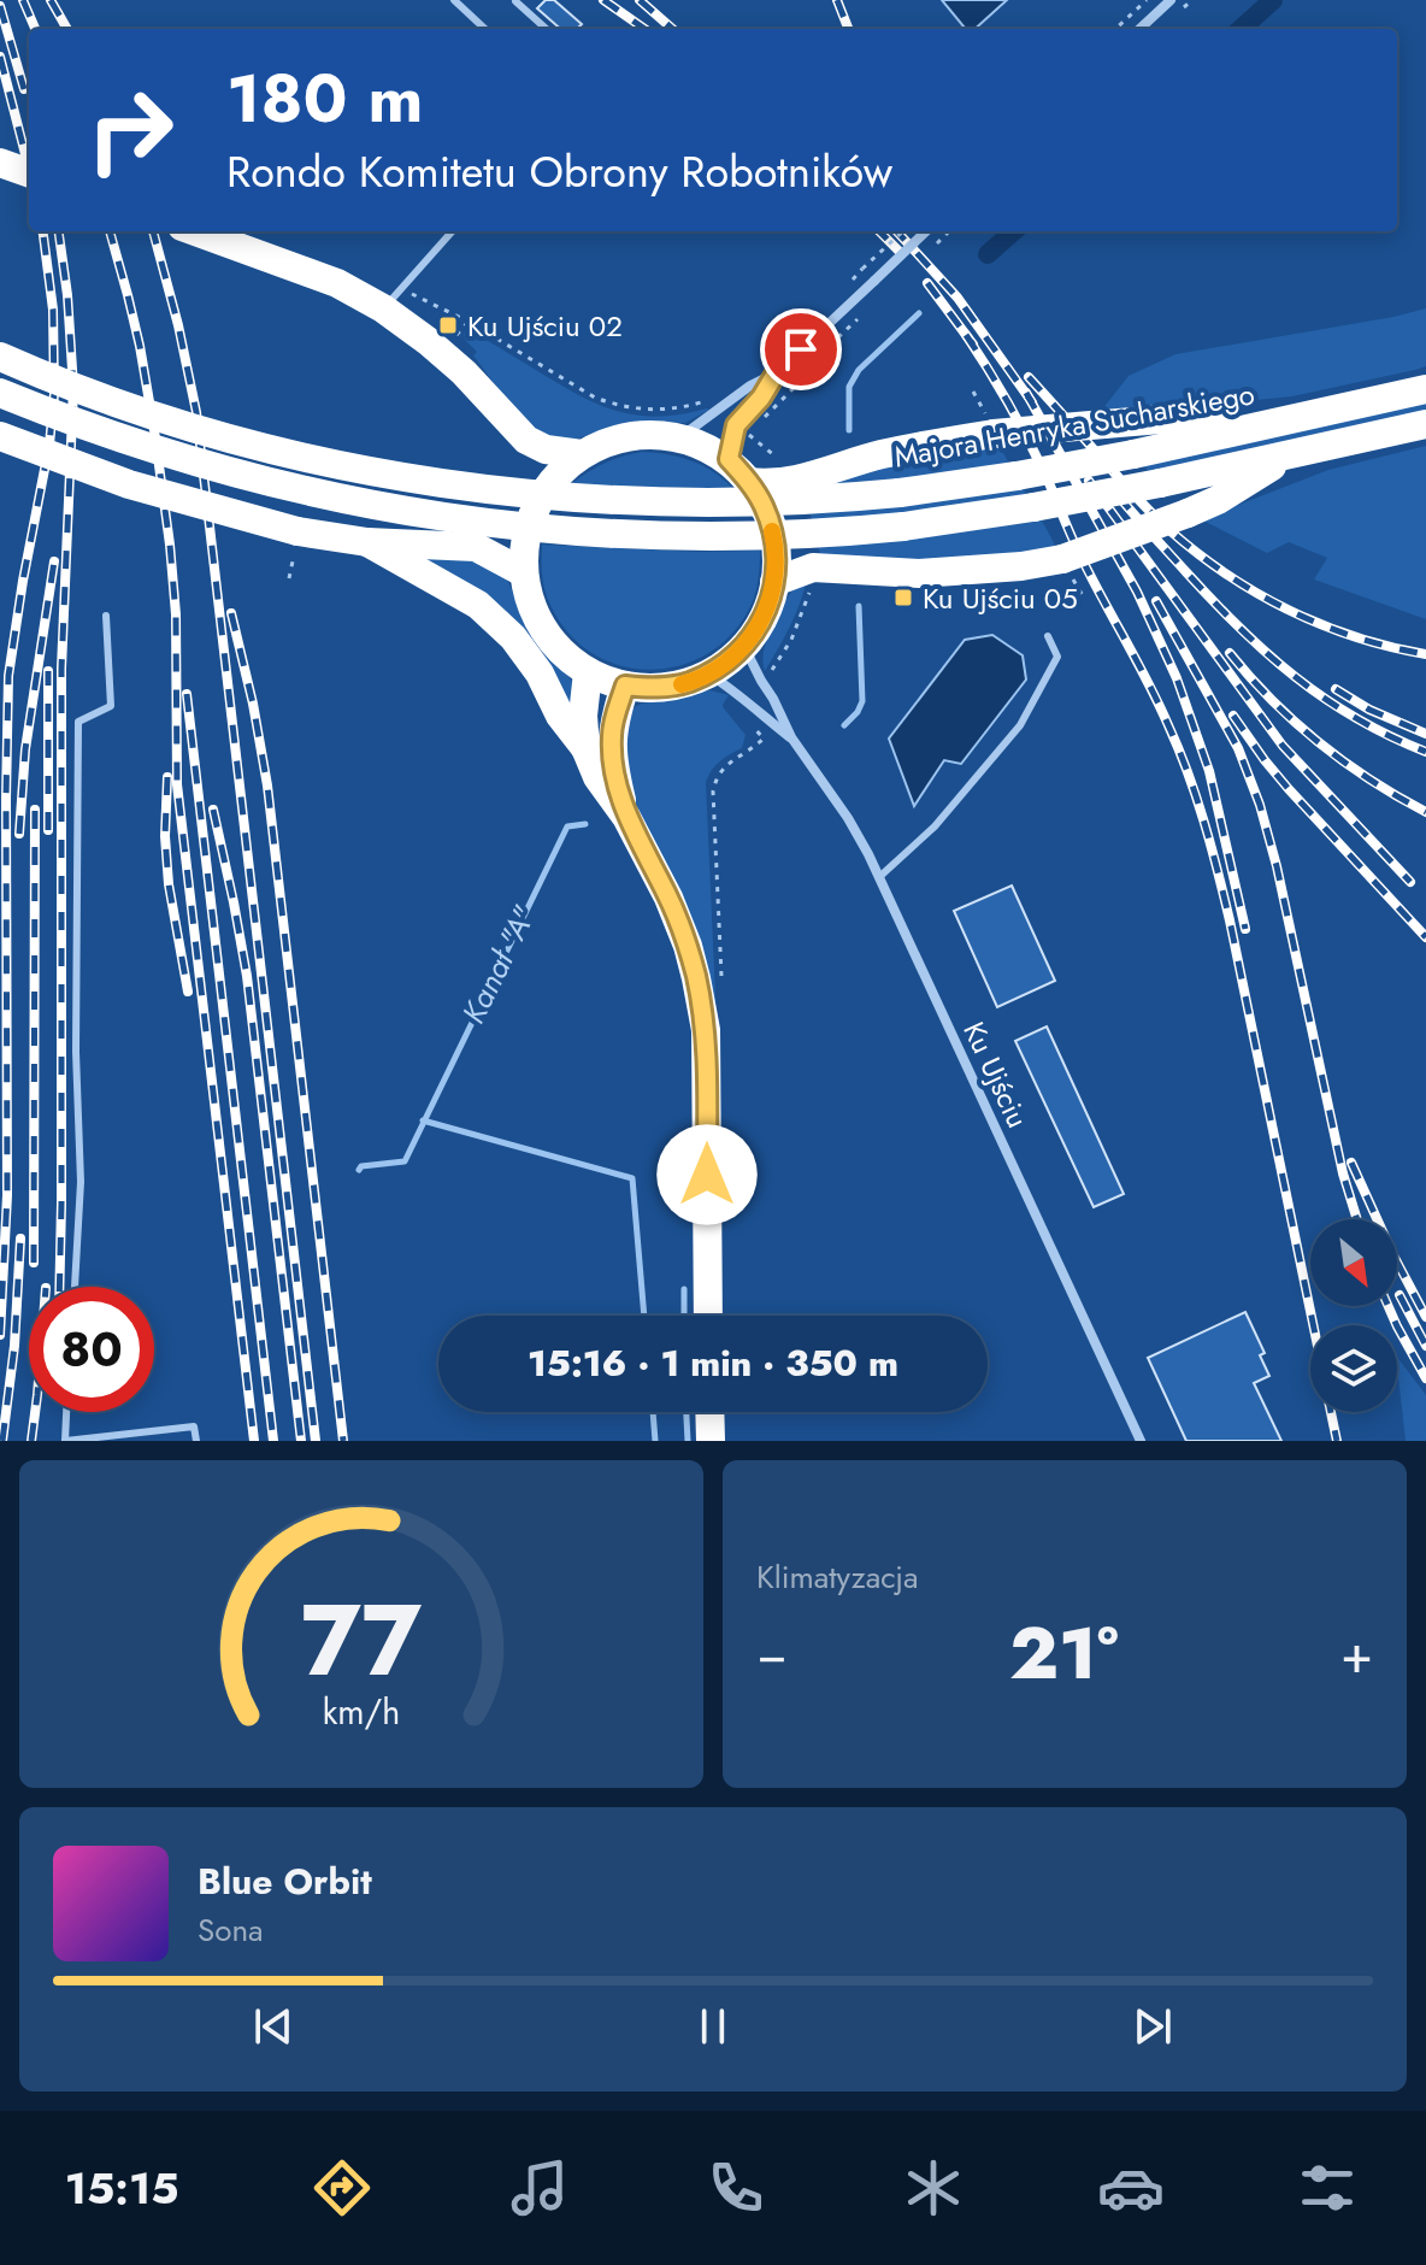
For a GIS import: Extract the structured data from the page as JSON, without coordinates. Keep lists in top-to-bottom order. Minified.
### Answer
{"streets":{"highway":["Majora Henryka Sucharskiego"],"street":["Ku Ujściu"]},"water":["Kanał \"A\""],"places":{"transit":["Ku Ujściu 02","Ku Ujściu 05"]},"north":"bottom right","page":{"turn":["180 m","Rondo Komitetu Obrony Robotników"],"limit":"80","trip":"15:16 · 1 min · 350 m","tile":"Klimatyzacja","heat":["−","21°","+"],"song":["Blue Orbit","Sona"],"tabs":"15:15","gauge":["77","km/h"]}}
